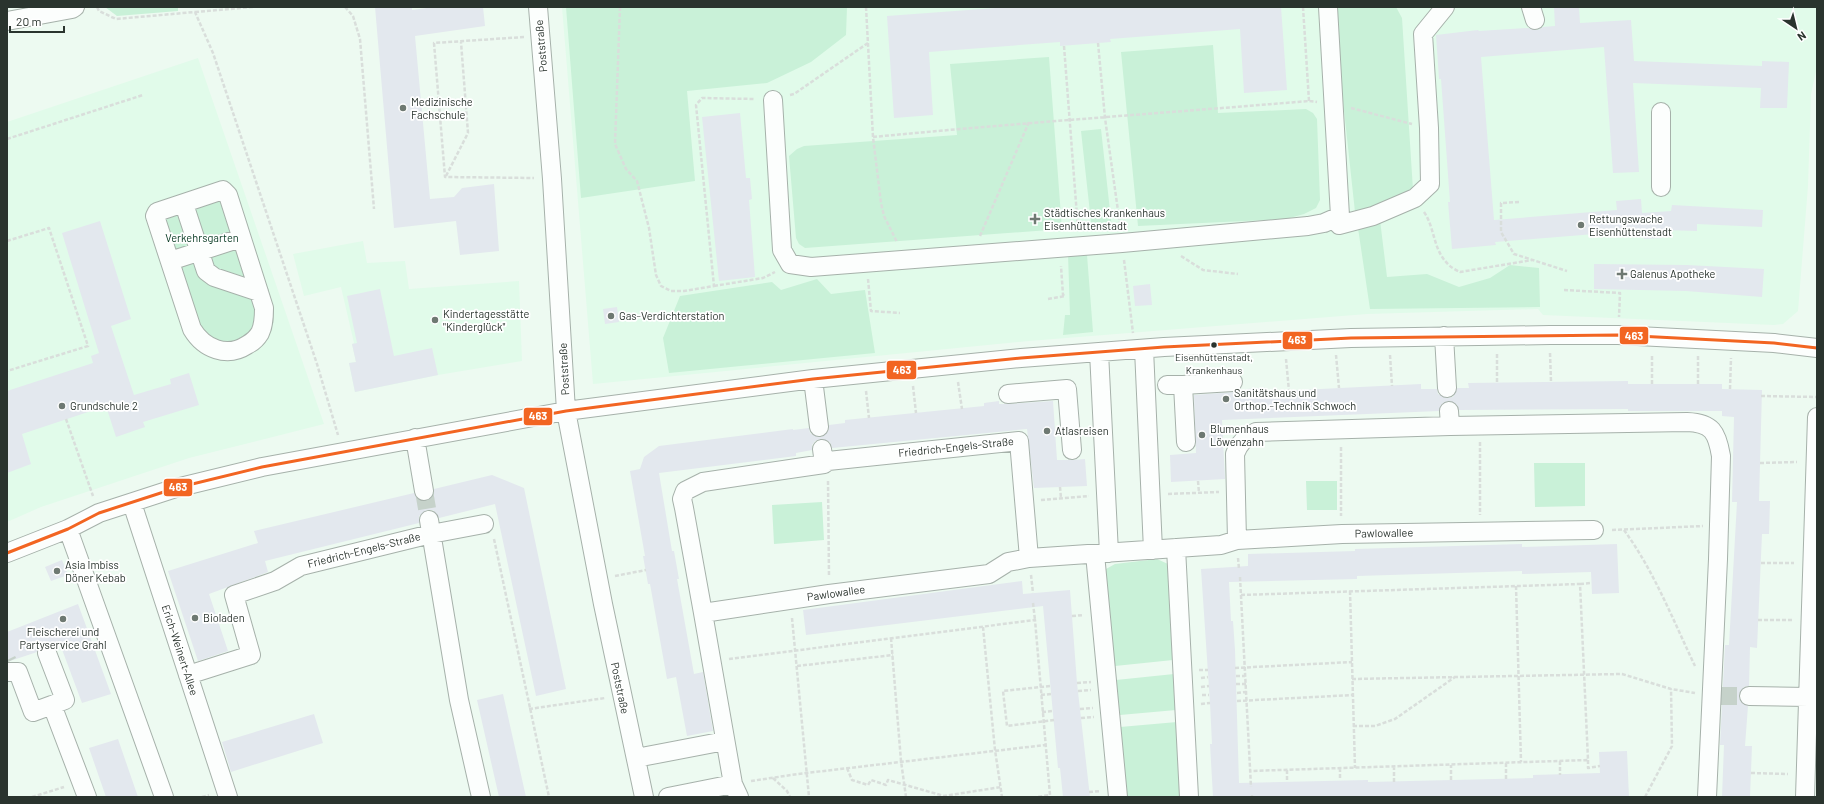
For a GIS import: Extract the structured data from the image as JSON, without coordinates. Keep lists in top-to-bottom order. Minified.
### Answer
{"streets":{"street":["Poststraße","Friedrich-Engels-Straße","Pawlowallee","Erich-Weinert-Allee"]},"crossings":[["Friedrich-Engels-Straße","Pawlowallee"],["Friedrich-Engels-Straße","Erich-Weinert-Allee"]],"parks":["Verkehrsgarten"],"places":{"other":["Medizinische Fachschule","Rettungswache Eisenhüttenstadt","Gas-Verdichterstation","Kindertagesstätte \"Kinderglück\"","Eisenhüttenstadt, Krankenhaus","Sanitätshaus und Orthop.-Technik Schwoch","Grundschule 2","Atlasreisen","Blumenhaus Löwenzahn","Asia Imbiss Döner Kebab","Bioladen","Fleischerei und Partyservice Grahl"],"health":["Städtisches Krankenhaus Eisenhüttenstadt","Galenus Apotheke"]},"lines":["transit line 463"],"scale_bar":"20 m","north":"bottom right"}
